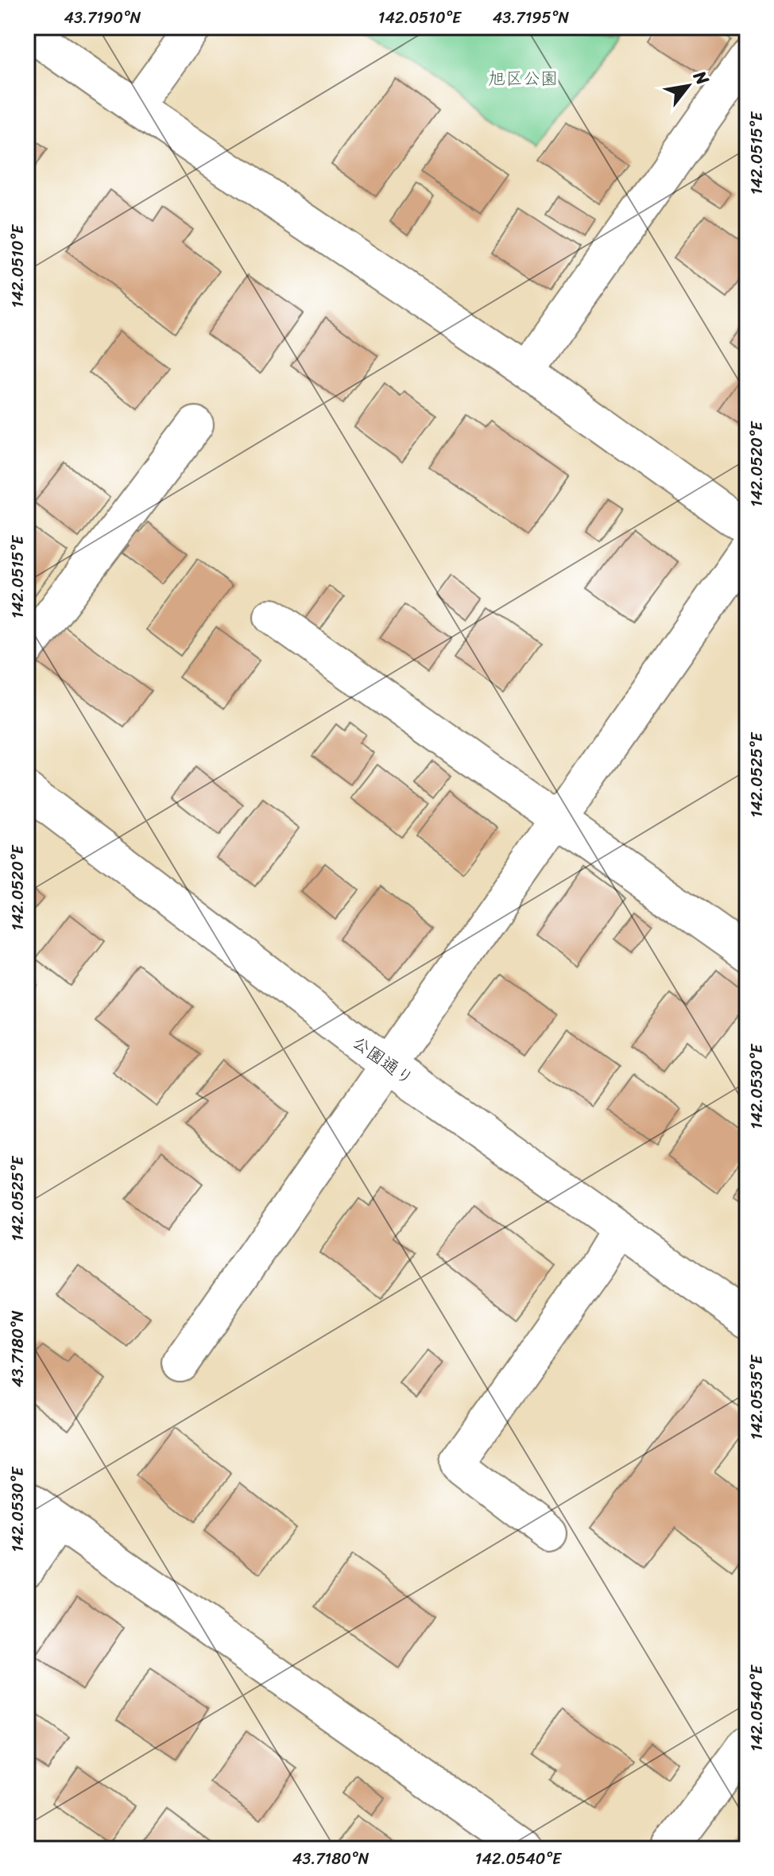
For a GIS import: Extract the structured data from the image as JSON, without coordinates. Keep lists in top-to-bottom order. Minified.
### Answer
{"streets":{"street":["公園通り"]},"parks":["旭区公園"],"north":"top right","coordinates":["43.7190°N","142.0510°E","43.7195°N","142.0515°E","142.0520°E","142.0525°E","142.0530°E","43.7180°N","142.0535°E","142.0540°E"]}
